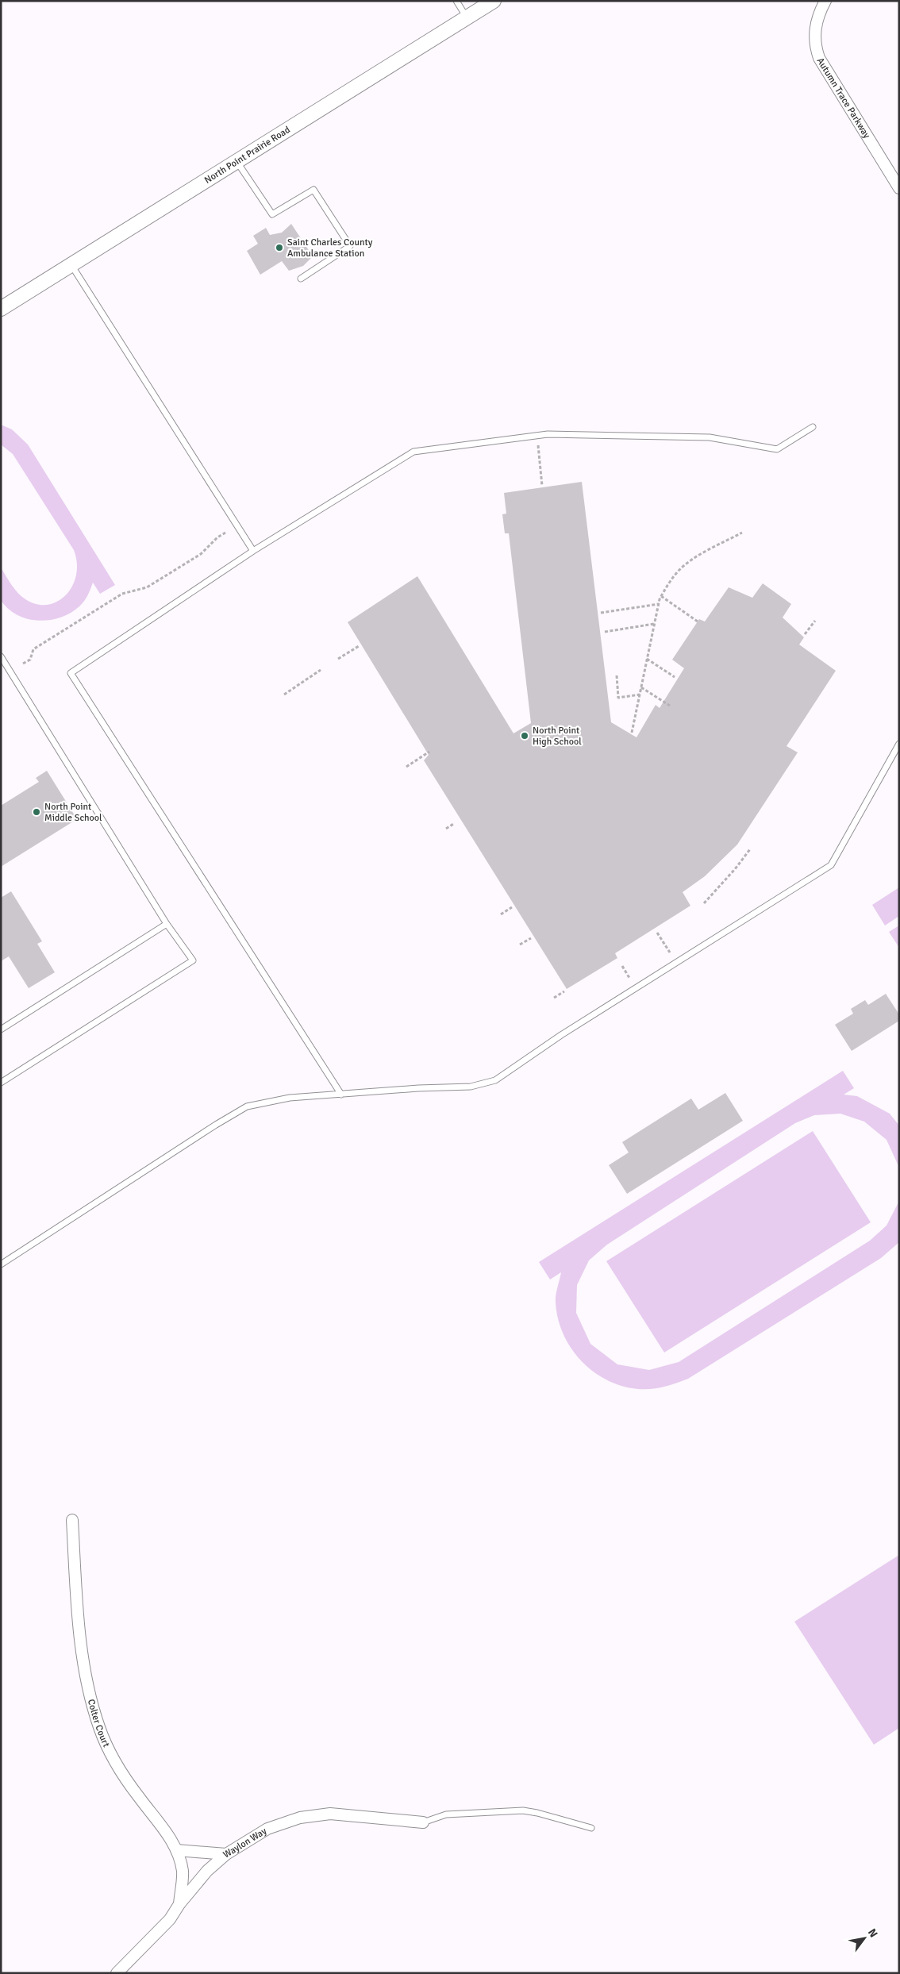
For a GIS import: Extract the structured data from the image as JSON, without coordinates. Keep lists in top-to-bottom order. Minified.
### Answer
{"streets":{"street":["Autumn Trace Parkway","North Point Prairie Road","Colter Court","Waylon Way"]},"crossings":[["Colter Court","Waylon Way"]],"places":["Saint Charles County Ambulance Station","North Point High School","North Point Middle School"],"north":"top right"}
